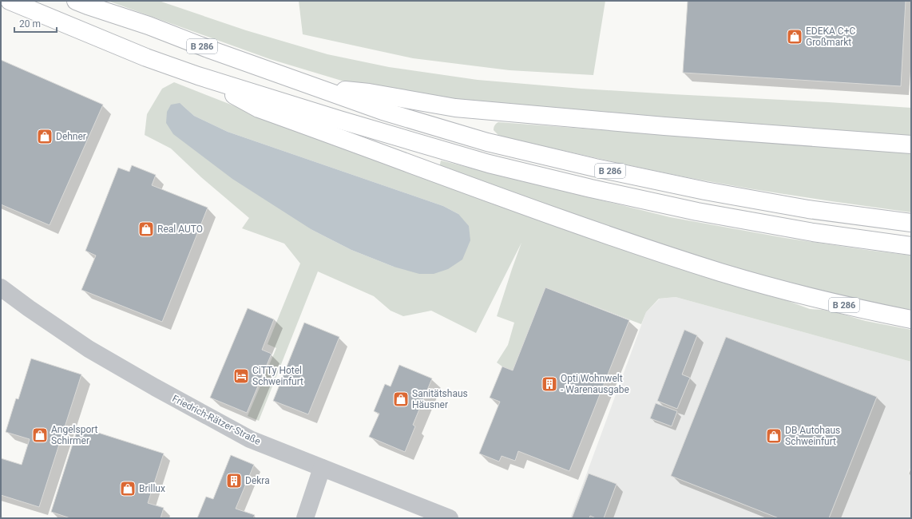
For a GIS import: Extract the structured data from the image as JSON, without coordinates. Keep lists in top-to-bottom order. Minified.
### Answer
{"streets":{"highway":["B 286"],"street":["Friedrich-Rätzer-Straße"]},"places":{"shop":["EDEKA C+C Großmarkt","Dehner","Real AUTO","Sanitätshaus Häusner","Angelsport Schirmer","DB Autohaus Schweinfurt","Brillux"],"hotel":["CiTTy Hotel Schweinfurt"],"building":["Opti Wohnwelt - Warenausgabe","Dekra"]},"scale_bar":"20 m"}
